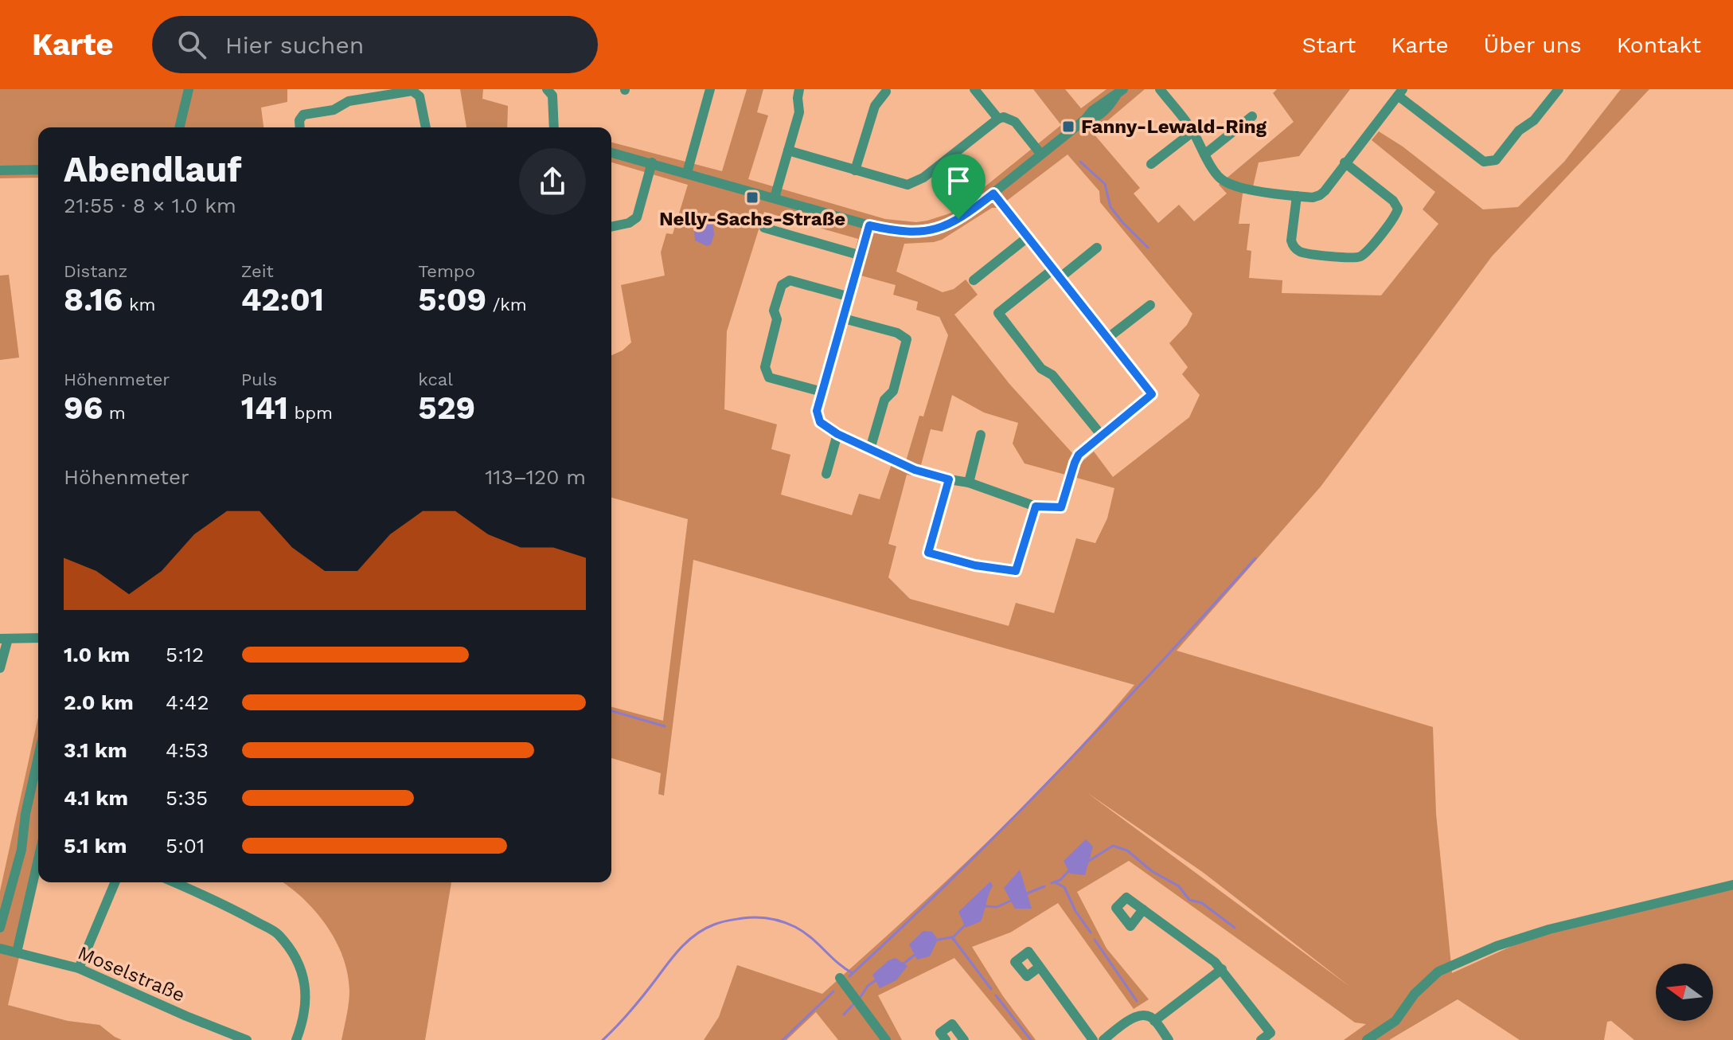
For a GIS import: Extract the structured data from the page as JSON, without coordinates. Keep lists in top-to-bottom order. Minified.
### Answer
{"streets":{"street":["Moselstraße"]},"places":{"transit":["Fanny-Lewald-Ring","Nelly-Sachs-Straße"]},"north":"left","page":{"header":"Karte","search":"Hier suchen","nav":["Start","Karte","Über uns","Kontakt"],"heading":["Abendlauf","21:55 · 8 × 1.0 km"],"stats":[["Distanz","8.16 km"],["Zeit","42:01"],["Tempo","5:09 /km"],["Höhenmeter","96 m"],["Puls","141 bpm"],["kcal","529"]],"chart":["Höhenmeter","113–120 m"],"list":[{"name":"1.0 km","note":"5:12"},{"name":"2.0 km","note":"4:42"},{"name":"3.1 km","note":"4:53"},{"name":"4.1 km","note":"5:35"},{"name":"5.1 km","note":"5:01"}]}}
